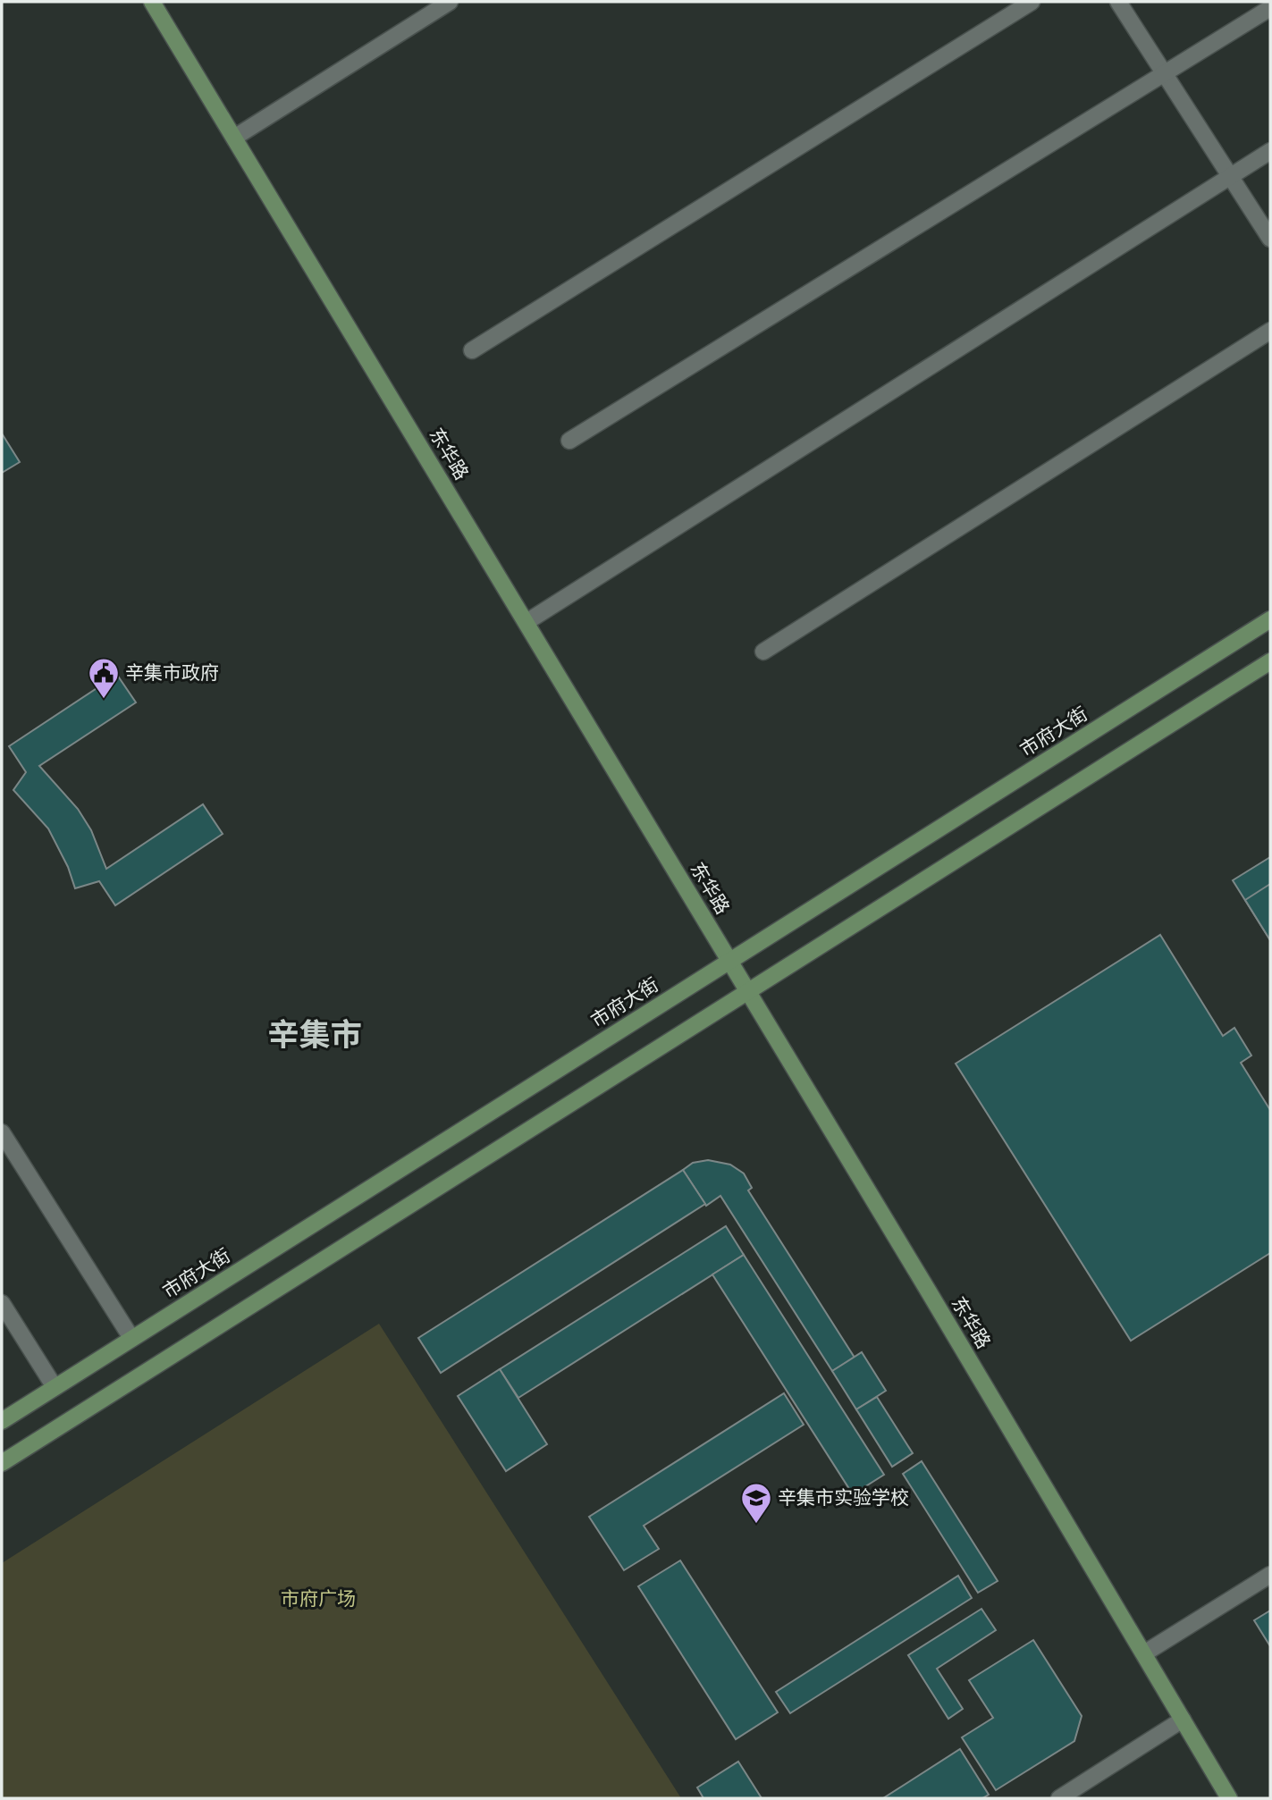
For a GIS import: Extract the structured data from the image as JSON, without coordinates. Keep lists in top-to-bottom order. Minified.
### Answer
{"streets":{"main road":["东华路","市府大街"]},"crossings":[["东华路","市府大街"]],"districts":["辛集市"],"parks":["市府广场"],"places":{"public building":["辛集市政府"],"school or university":["辛集市实验学校"]}}
